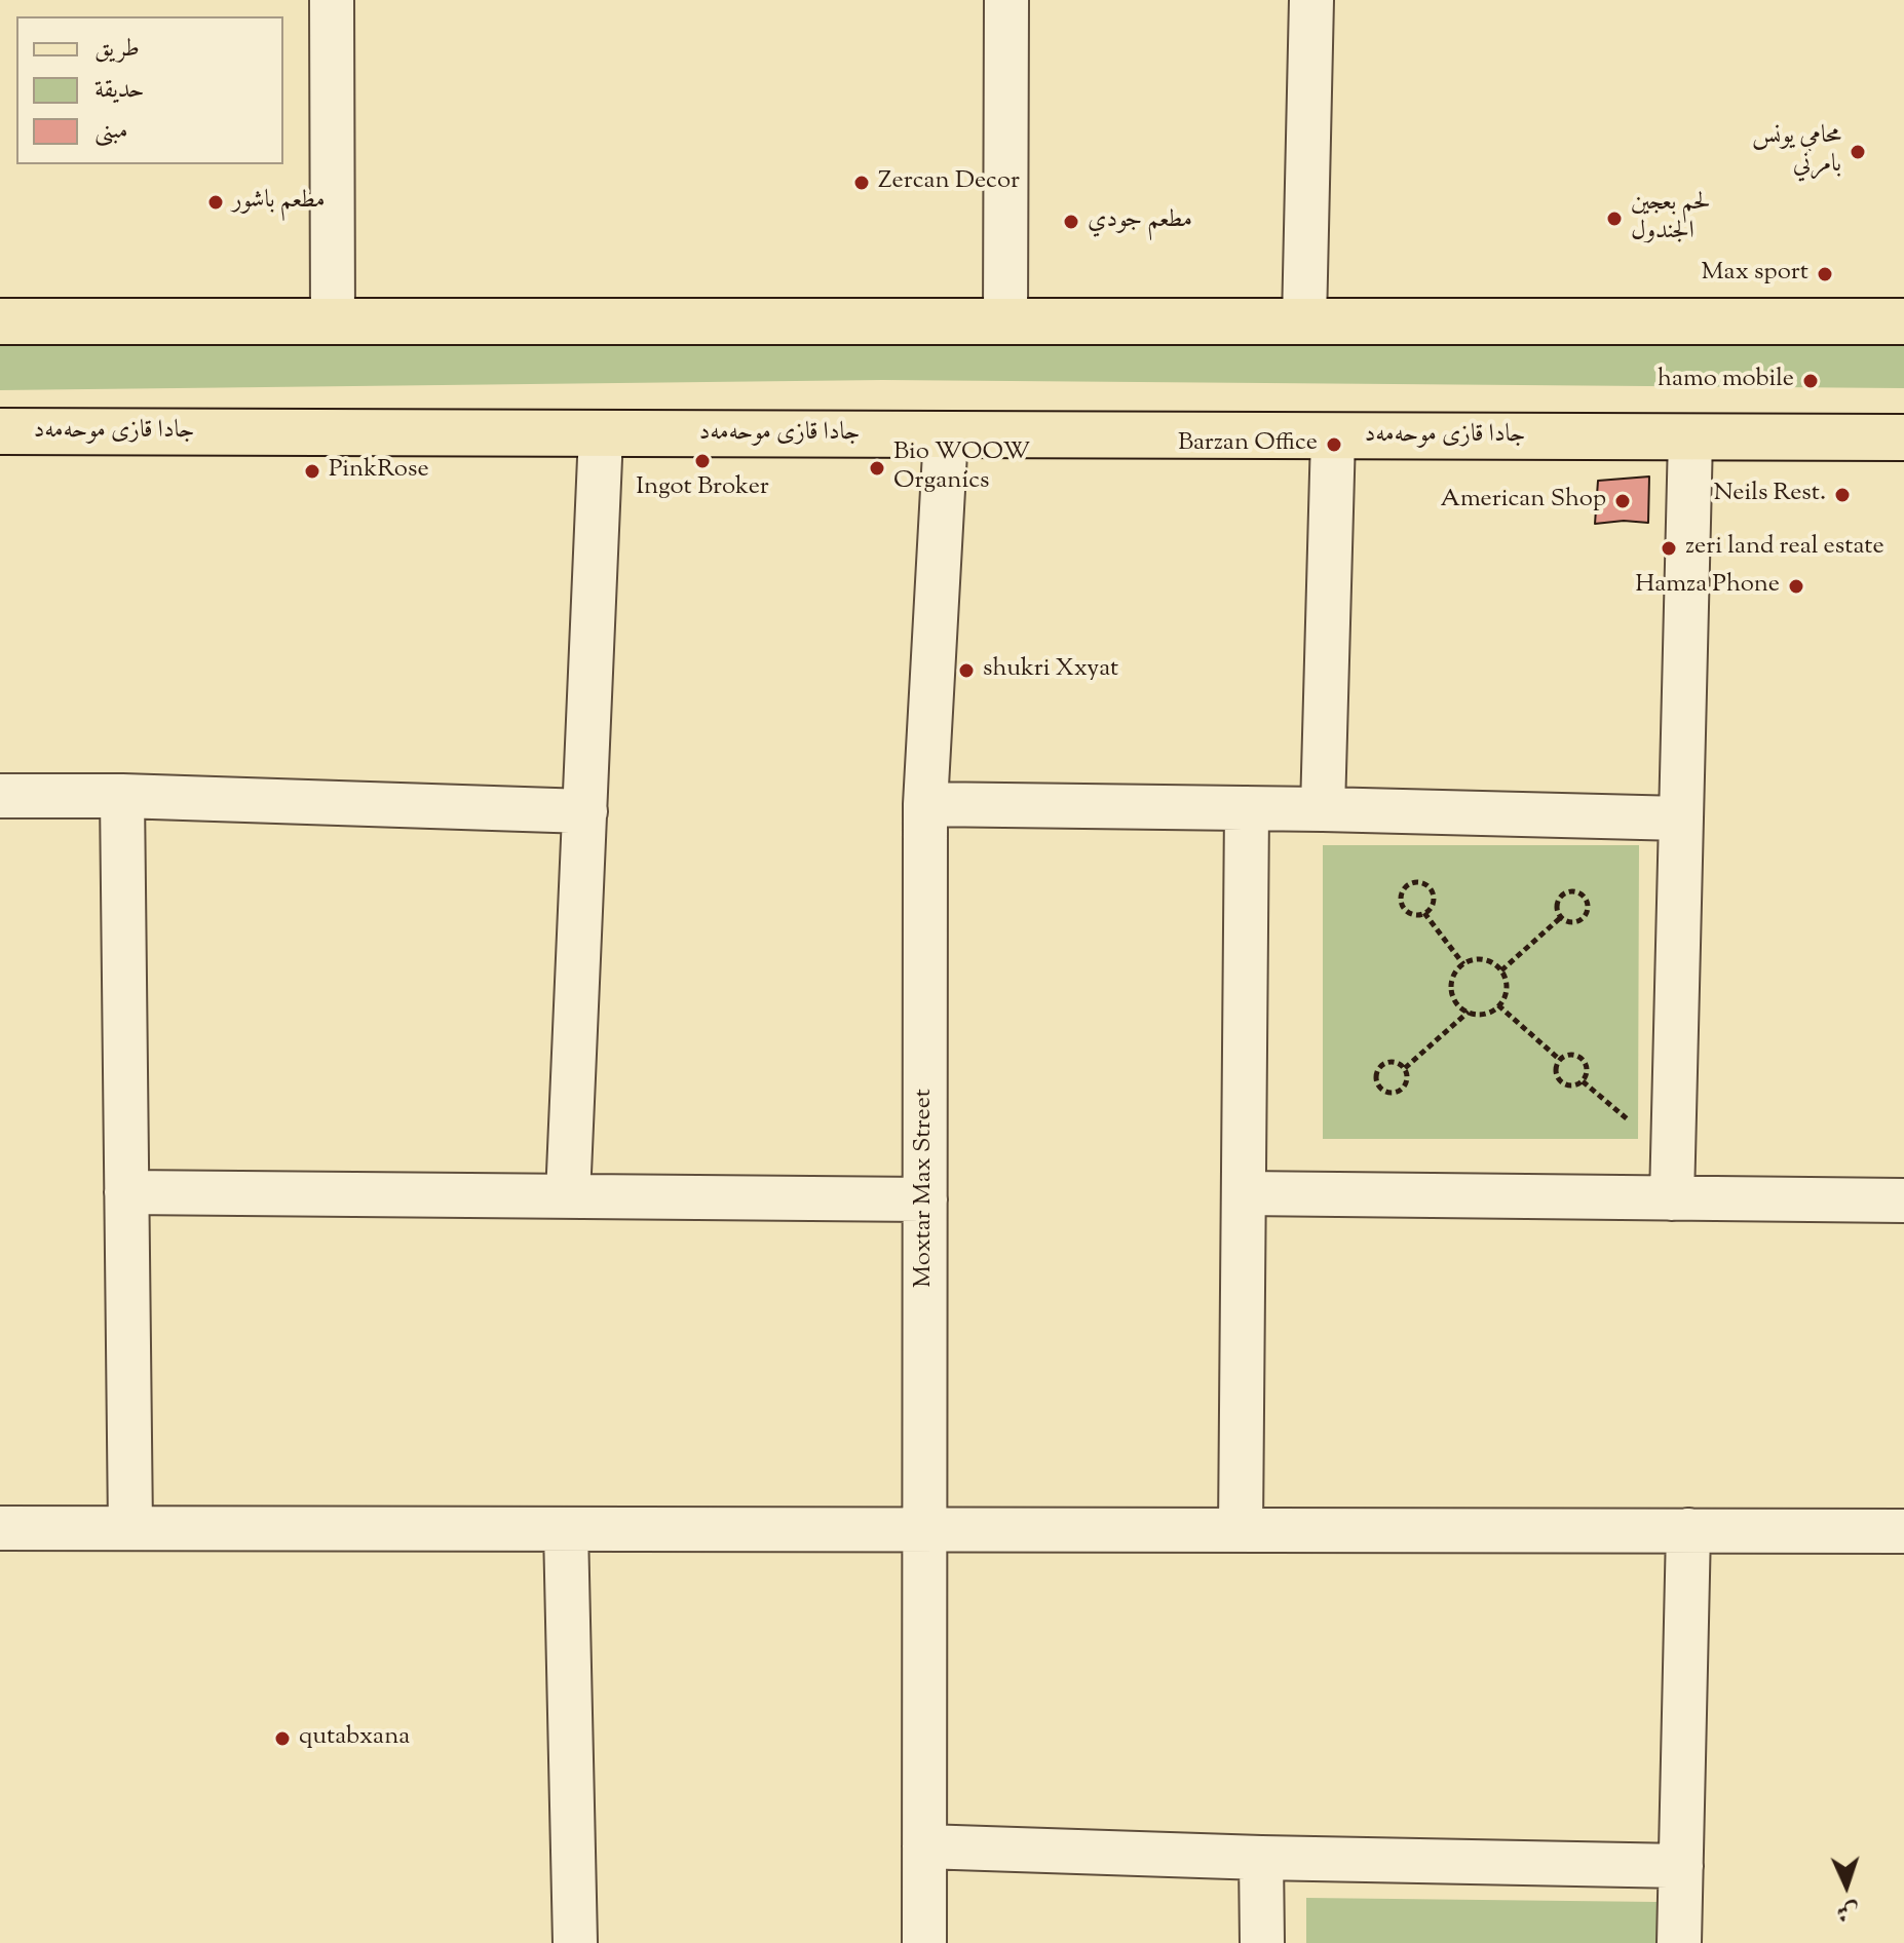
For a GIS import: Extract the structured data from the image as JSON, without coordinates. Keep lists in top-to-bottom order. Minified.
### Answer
{"streets":{"main road":["جادا قازی موحەمەد"],"street":["Moxtar Max Street"]},"crossings":[["جادا قازی موحەمەد","Moxtar Max Street"]],"places":["محامي يونس بامرني","Zercan Decor","مطعم باشور","لحم بعجين الجندول","مطعم جودي","Max sport","hamo mobile","Barzan Office","Ingot Broker","Bio WOOW Organics","PinkRose","Neils Rest.","American Shop","zeri land real estate","Hamza Phone","shukri Xxyat","qutabxana"],"legend":["طريق","حديقة","مبنى"],"north":"bottom"}
